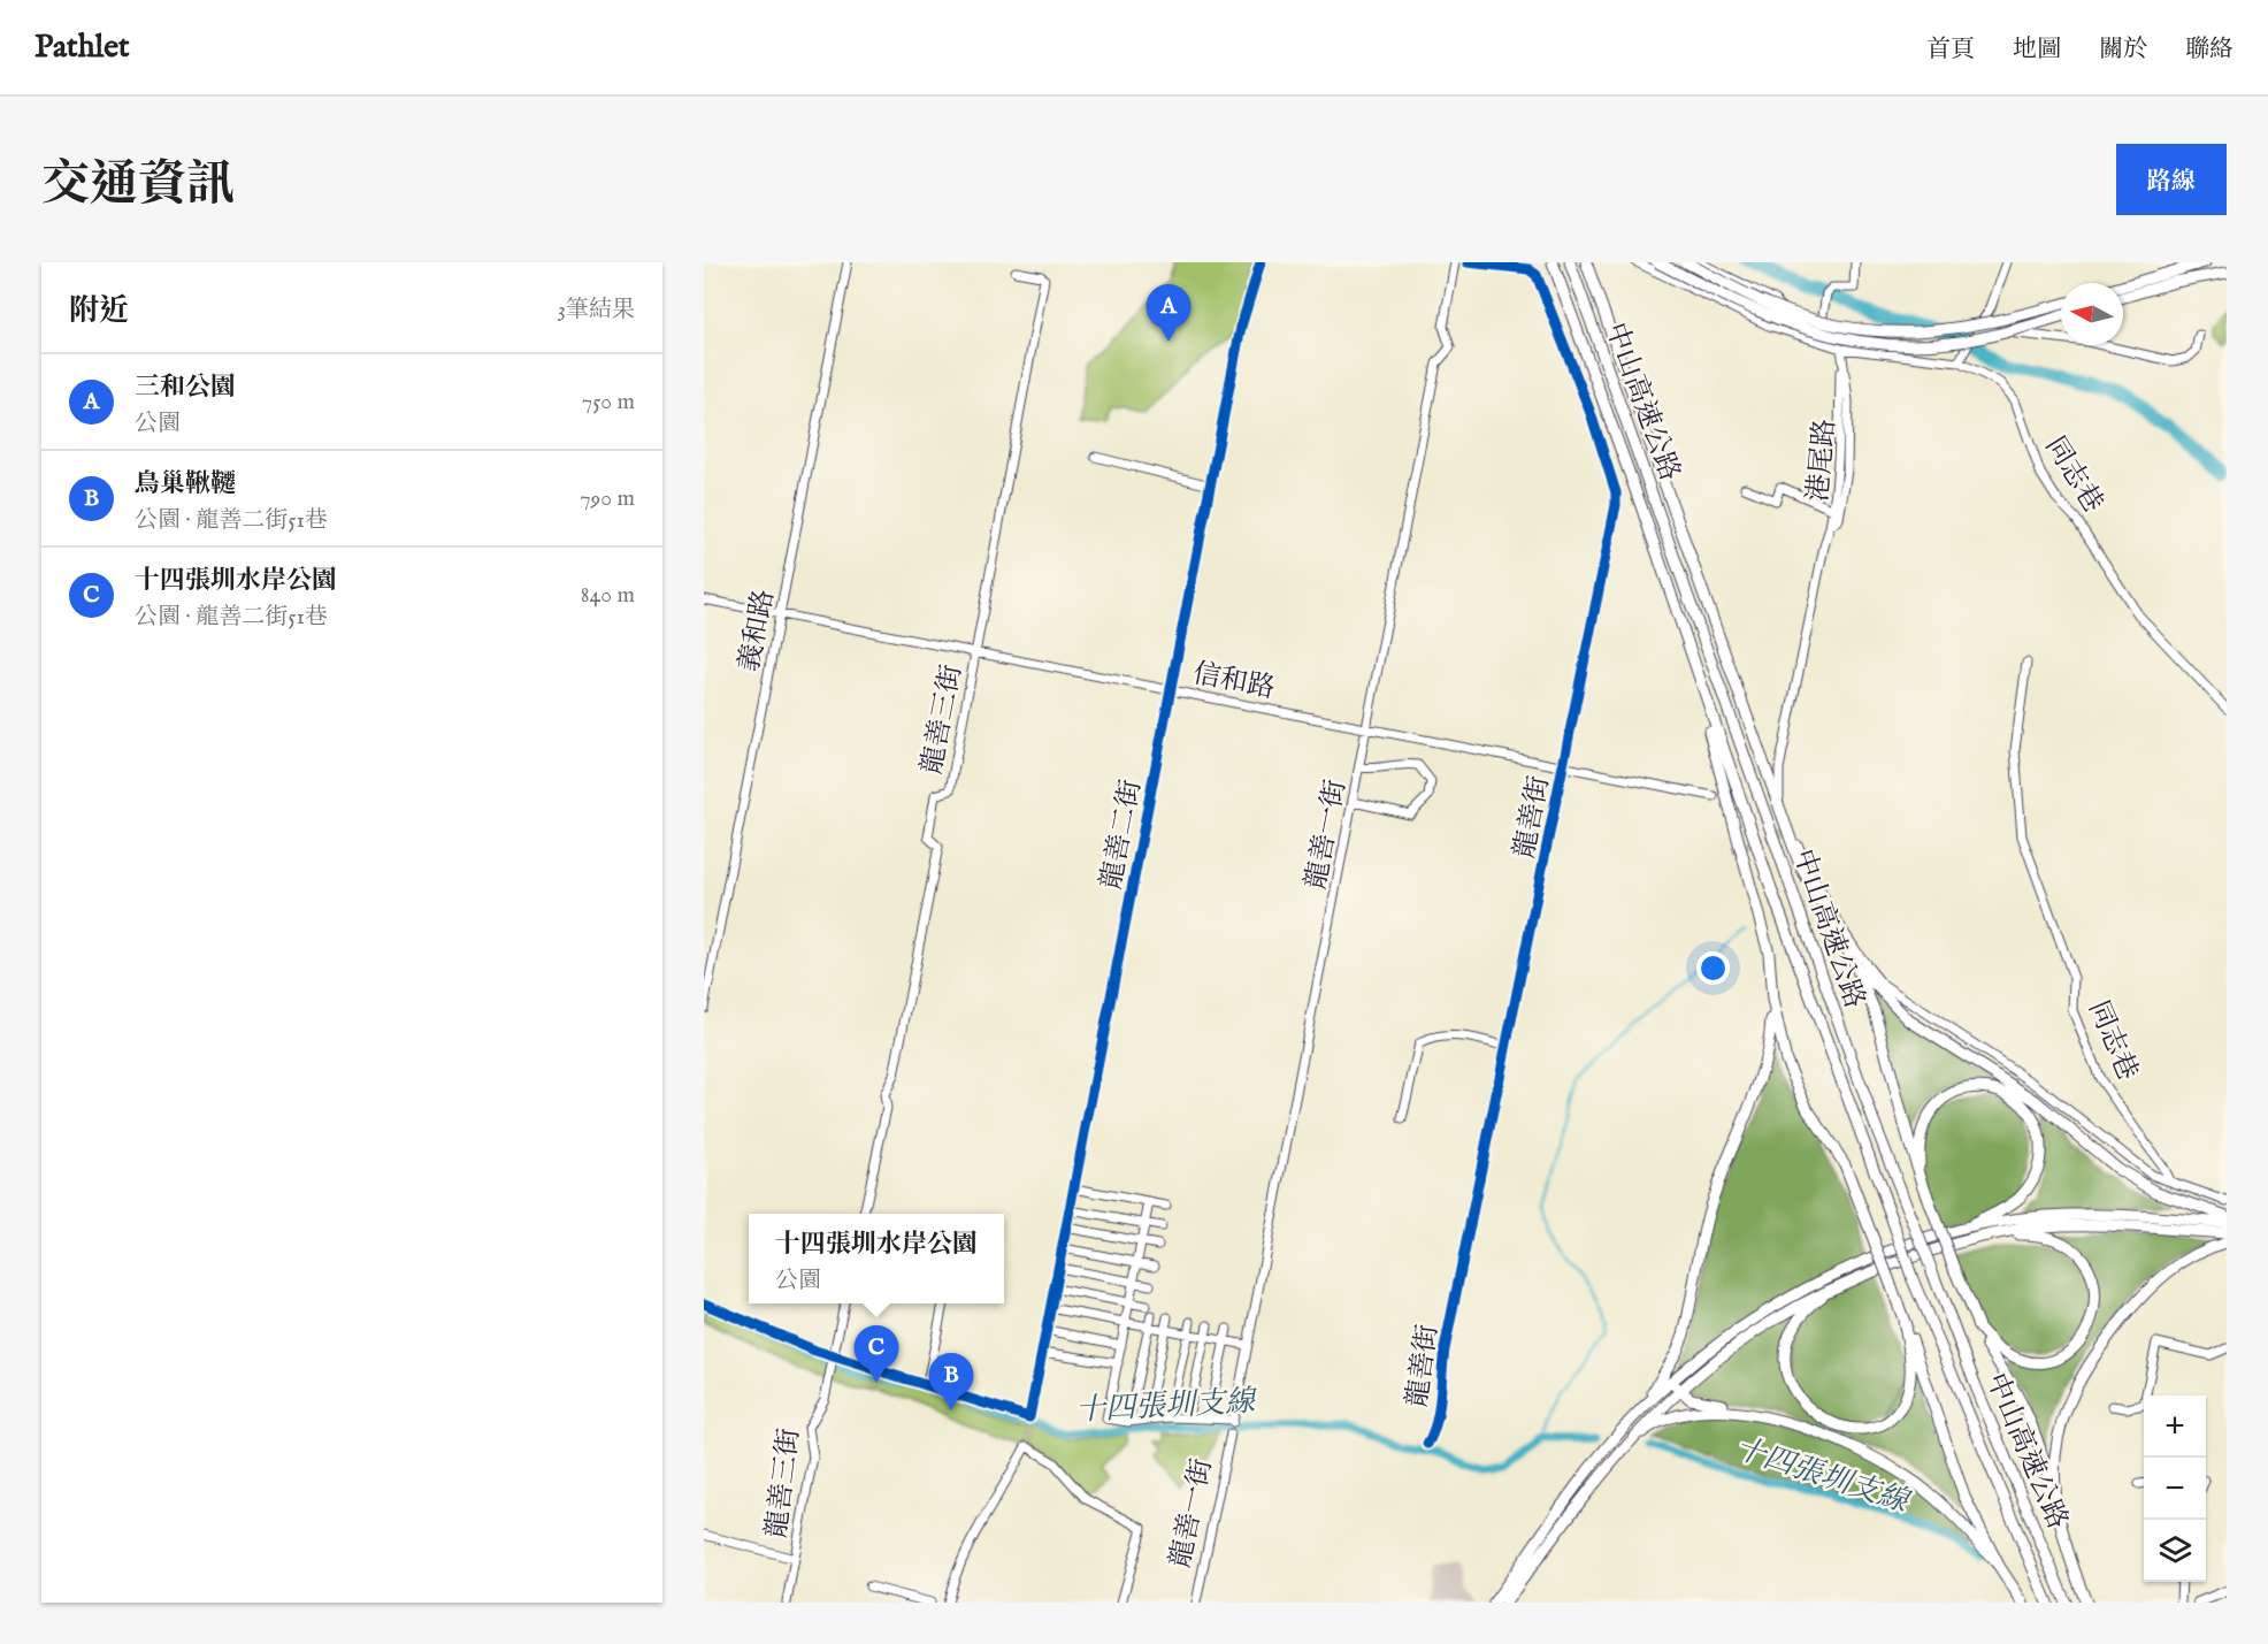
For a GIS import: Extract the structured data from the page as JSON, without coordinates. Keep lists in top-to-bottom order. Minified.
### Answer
{"streets":{"highway":["中山高速公路"],"street":["港尾路","同志巷","義和路","信和路","龍善三街","龍善街","龍善二街","龍善一街"]},"crossings":[["港尾路","同志巷"],["義和路","信和路"],["信和路","龍善三街"],["信和路","龍善街"],["信和路","龍善二街"],["信和路","龍善一街"]],"water":["十四張圳支線"],"north":"left","page":{"header":"Pathlet","nav":["首頁","地圖","關於","聯絡"],"title":"交通資訊","buttons":"路線","heading":["附近","3筆結果"],"pins":["A","C","B"],"list":[{"mark":"A","name":"三和公園","note":"公園","value":"750 m"},{"mark":"B","name":"鳥巢鞦韆","note":"公園 · 龍善二街51巷","value":"790 m"},{"mark":"C","name":"十四張圳水岸公園","note":"公園 · 龍善二街51巷","value":"840 m"}],"popup":["十四張圳水岸公園","公園"],"map_buttons":["+","−"]}}
